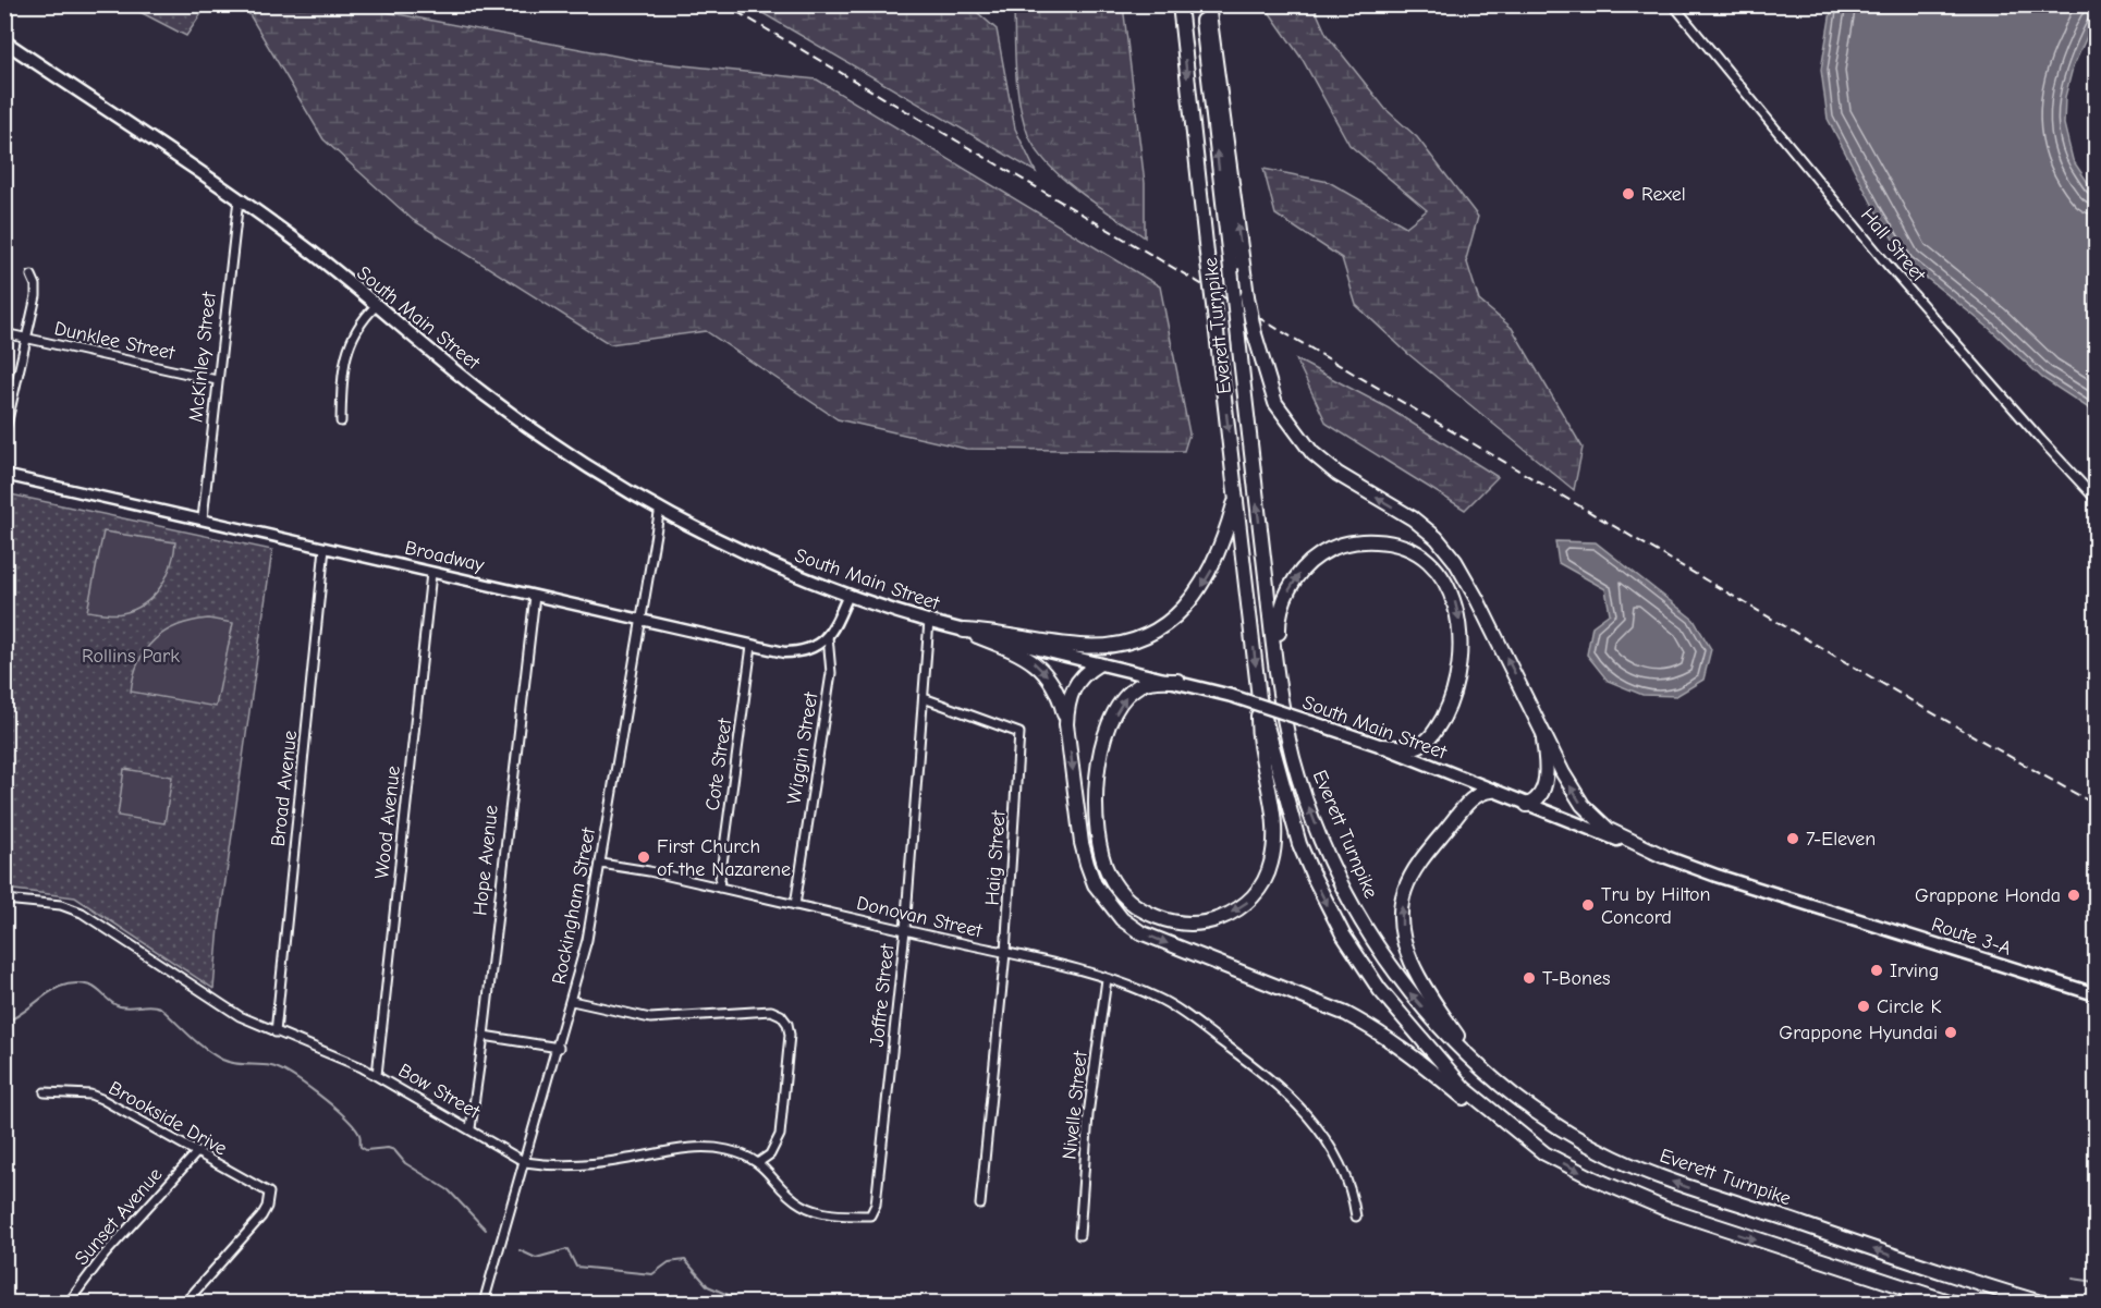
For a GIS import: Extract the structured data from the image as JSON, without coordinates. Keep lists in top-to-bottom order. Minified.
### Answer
{"streets":{"highway":["Everett Turnpike"],"main road":["South Main Street","Route 3-A"],"street":["Hall Street","Dunklee Street","McKinley Street","Broadway","Wiggin Street","Cote Street","Broad Avenue","Wood Avenue","Haig Street","Hope Avenue","Rockingham Street","Donovan Street","Joffre Street","Bow Street","Nivelle Street","Brookside Drive","Sunset Avenue"]},"crossings":[["South Main Street","McKinley Street"],["South Main Street","Rockingham Street"],["South Main Street","Route 3-A"],["South Main Street","Joffre Street"],["Dunklee Street","McKinley Street"],["McKinley Street","Broadway"],["Broadway","Wiggin Street"],["Broadway","Cote Street"],["Broadway","Broad Avenue"],["Broadway","Wood Avenue"],["Broadway","Hope Avenue"],["Broadway","Rockingham Street"],["Wiggin Street","Donovan Street"],["Cote Street","Donovan Street"],["Broad Avenue","Bow Street"],["Wood Avenue","Bow Street"],["Haig Street","Donovan Street"],["Haig Street","Joffre Street"],["Hope Avenue","Bow Street"],["Rockingham Street","Donovan Street"],["Rockingham Street","Bow Street"],["Donovan Street","Joffre Street"],["Donovan Street","Nivelle Street"],["Joffre Street","Bow Street"],["Brookside Drive","Sunset Avenue"]],"parks":["Rollins Park"],"places":["Rexel","7-Eleven","First Church of the Nazarene","Grappone Honda","Tru by Hilton Concord","Irving","T-Bones","Circle K","Grappone Hyundai"]}
